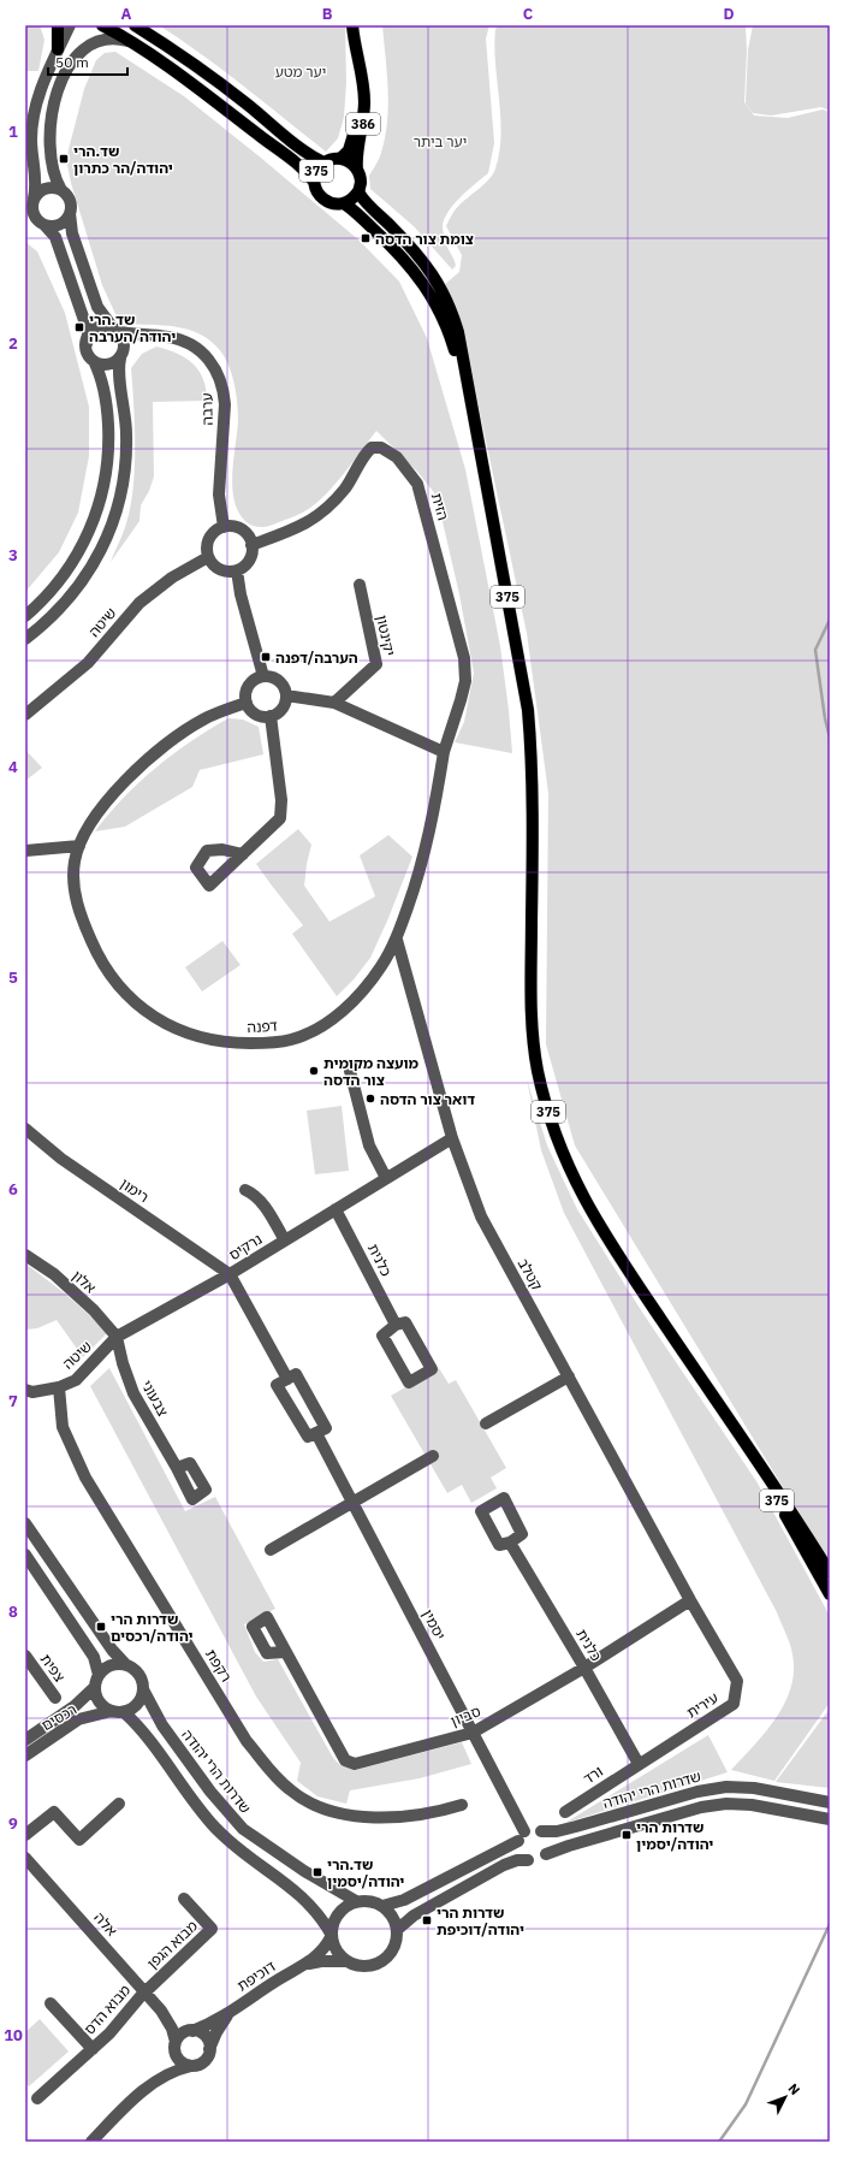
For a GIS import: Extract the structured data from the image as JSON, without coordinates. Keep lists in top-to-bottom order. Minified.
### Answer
{"streets":{"main road":["386","375"],"street":["ערבה","הזית","שיטה","יקינטון","דפנה","רימון","נרקיס","כלנית","קטלב","אלון","צבעוני","יסמין","רקפת","צפית","עירית","סביון","רכסים","שדרות הרי יהודה","ורד","אלה","מבוא הגפן","דוכיפת","מבוא הדס"]},"crossings":[["386","375"],["ערבה","הזית"],["ערבה","שיטה"],["הזית","שיטה"],["הזית","דפנה"],["שיטה","נרקיס"],["שיטה","אלון"],["שיטה","צבעוני"],["שיטה","רקפת"],["דפנה","קטלב"],["רימון","נרקיס"],["נרקיס","כלנית"],["נרקיס","קטלב"],["נרקיס","אלון"],["נרקיס","צבעוני"],["כלנית","עירית"],["כלנית","סביון"],["כלנית","ורד"],["קטלב","עירית"],["קטלב","סביון"],["אלון","צבעוני"],["יסמין","סביון"],["יסמין","שדרות הרי יהודה"],["עירית","סביון"],["עירית","ורד"],["רכסים","שדרות הרי יהודה"],["שדרות הרי יהודה","דוכיפת"],["אלה","מבוא הגפן"],["אלה","דוכיפת"],["אלה","מבוא הדס"],["מבוא הגפן","מבוא הדס"]],"parks":["יער מטע","יער ביתר"],"places":{"transit":["שד.הרי יהודה/הר כתרון","צומת צור הדסה","שד.הרי יהודה/הערבה","הערבה/דפנה","שדרות הרי יהודה/רכסים","שדרות הרי יהודה/יסמין","שד.הרי יהודה/יסמין","שדרות הרי יהודה/דוכיפת"],"other":["מועצה מקומית צור הדסה","דואר צור הדסה"]},"scale_bar":"50 m","north":"top right","grid":{"columns":["A","B","C","D"],"rows":["1","2","3","4","5","6","7","8","9","10"]}}
